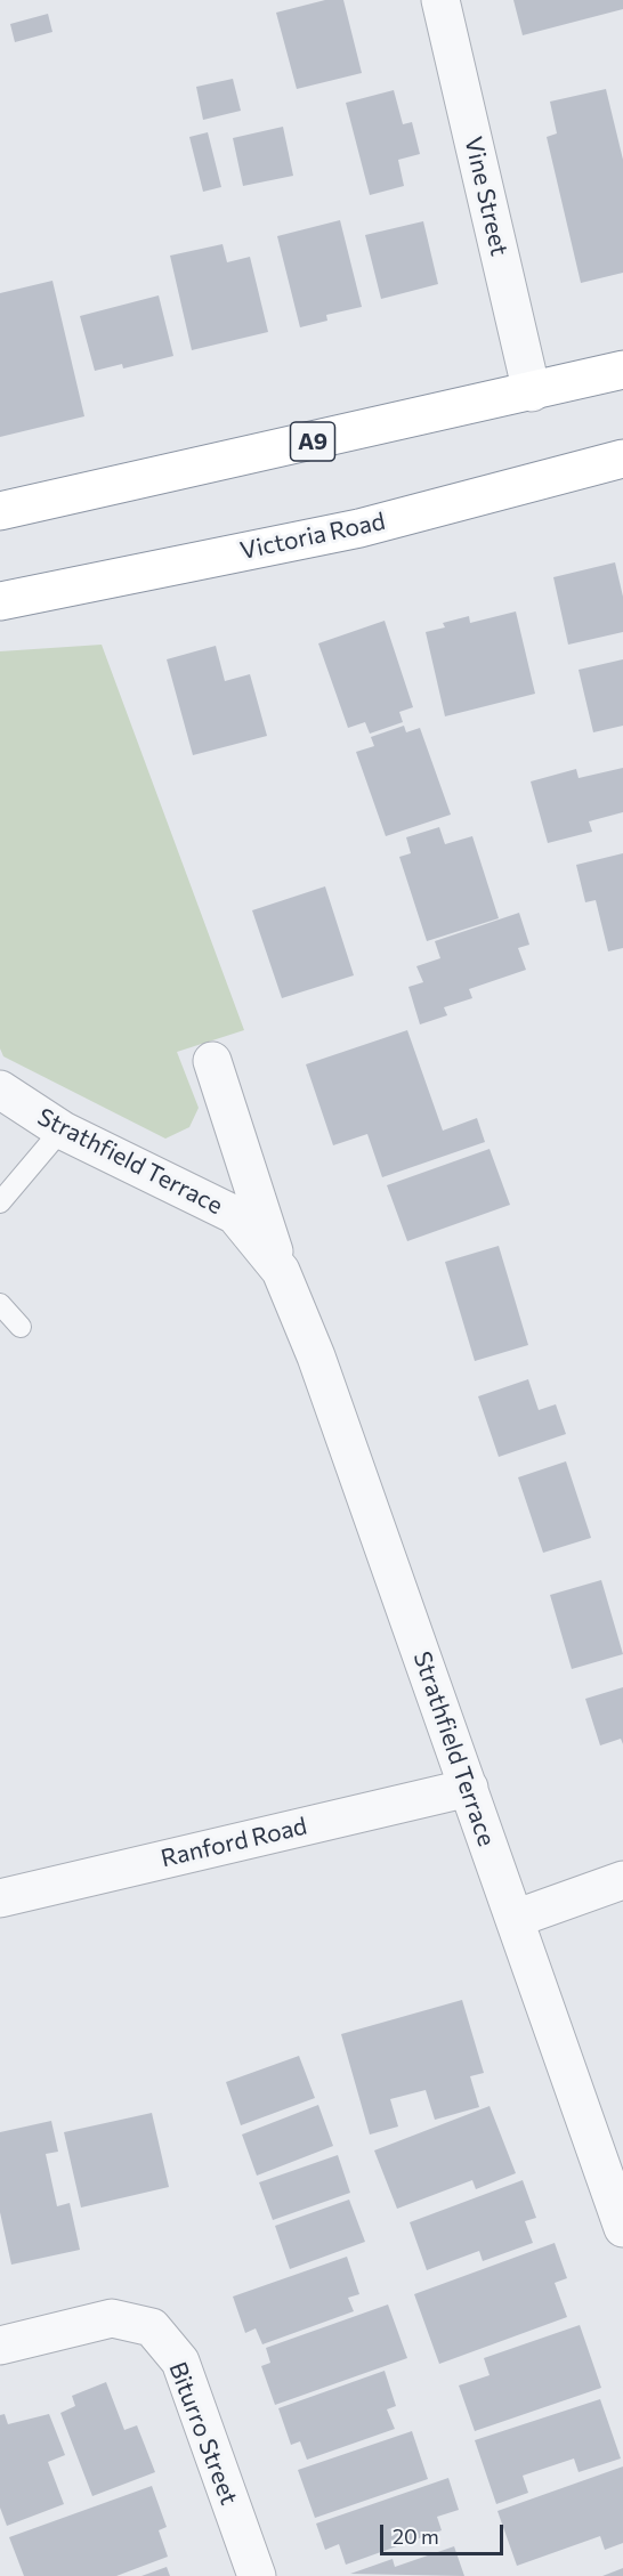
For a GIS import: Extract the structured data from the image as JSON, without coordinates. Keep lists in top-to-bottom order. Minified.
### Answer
{"streets":{"highway":["A9","Victoria Road"],"street":["Vine Street","Strathfield Terrace","Ranford Road","Biturro Street"]},"crossings":[["Vine Street","A9"],["Strathfield Terrace","Ranford Road"]],"scale_bar":"20 m"}
